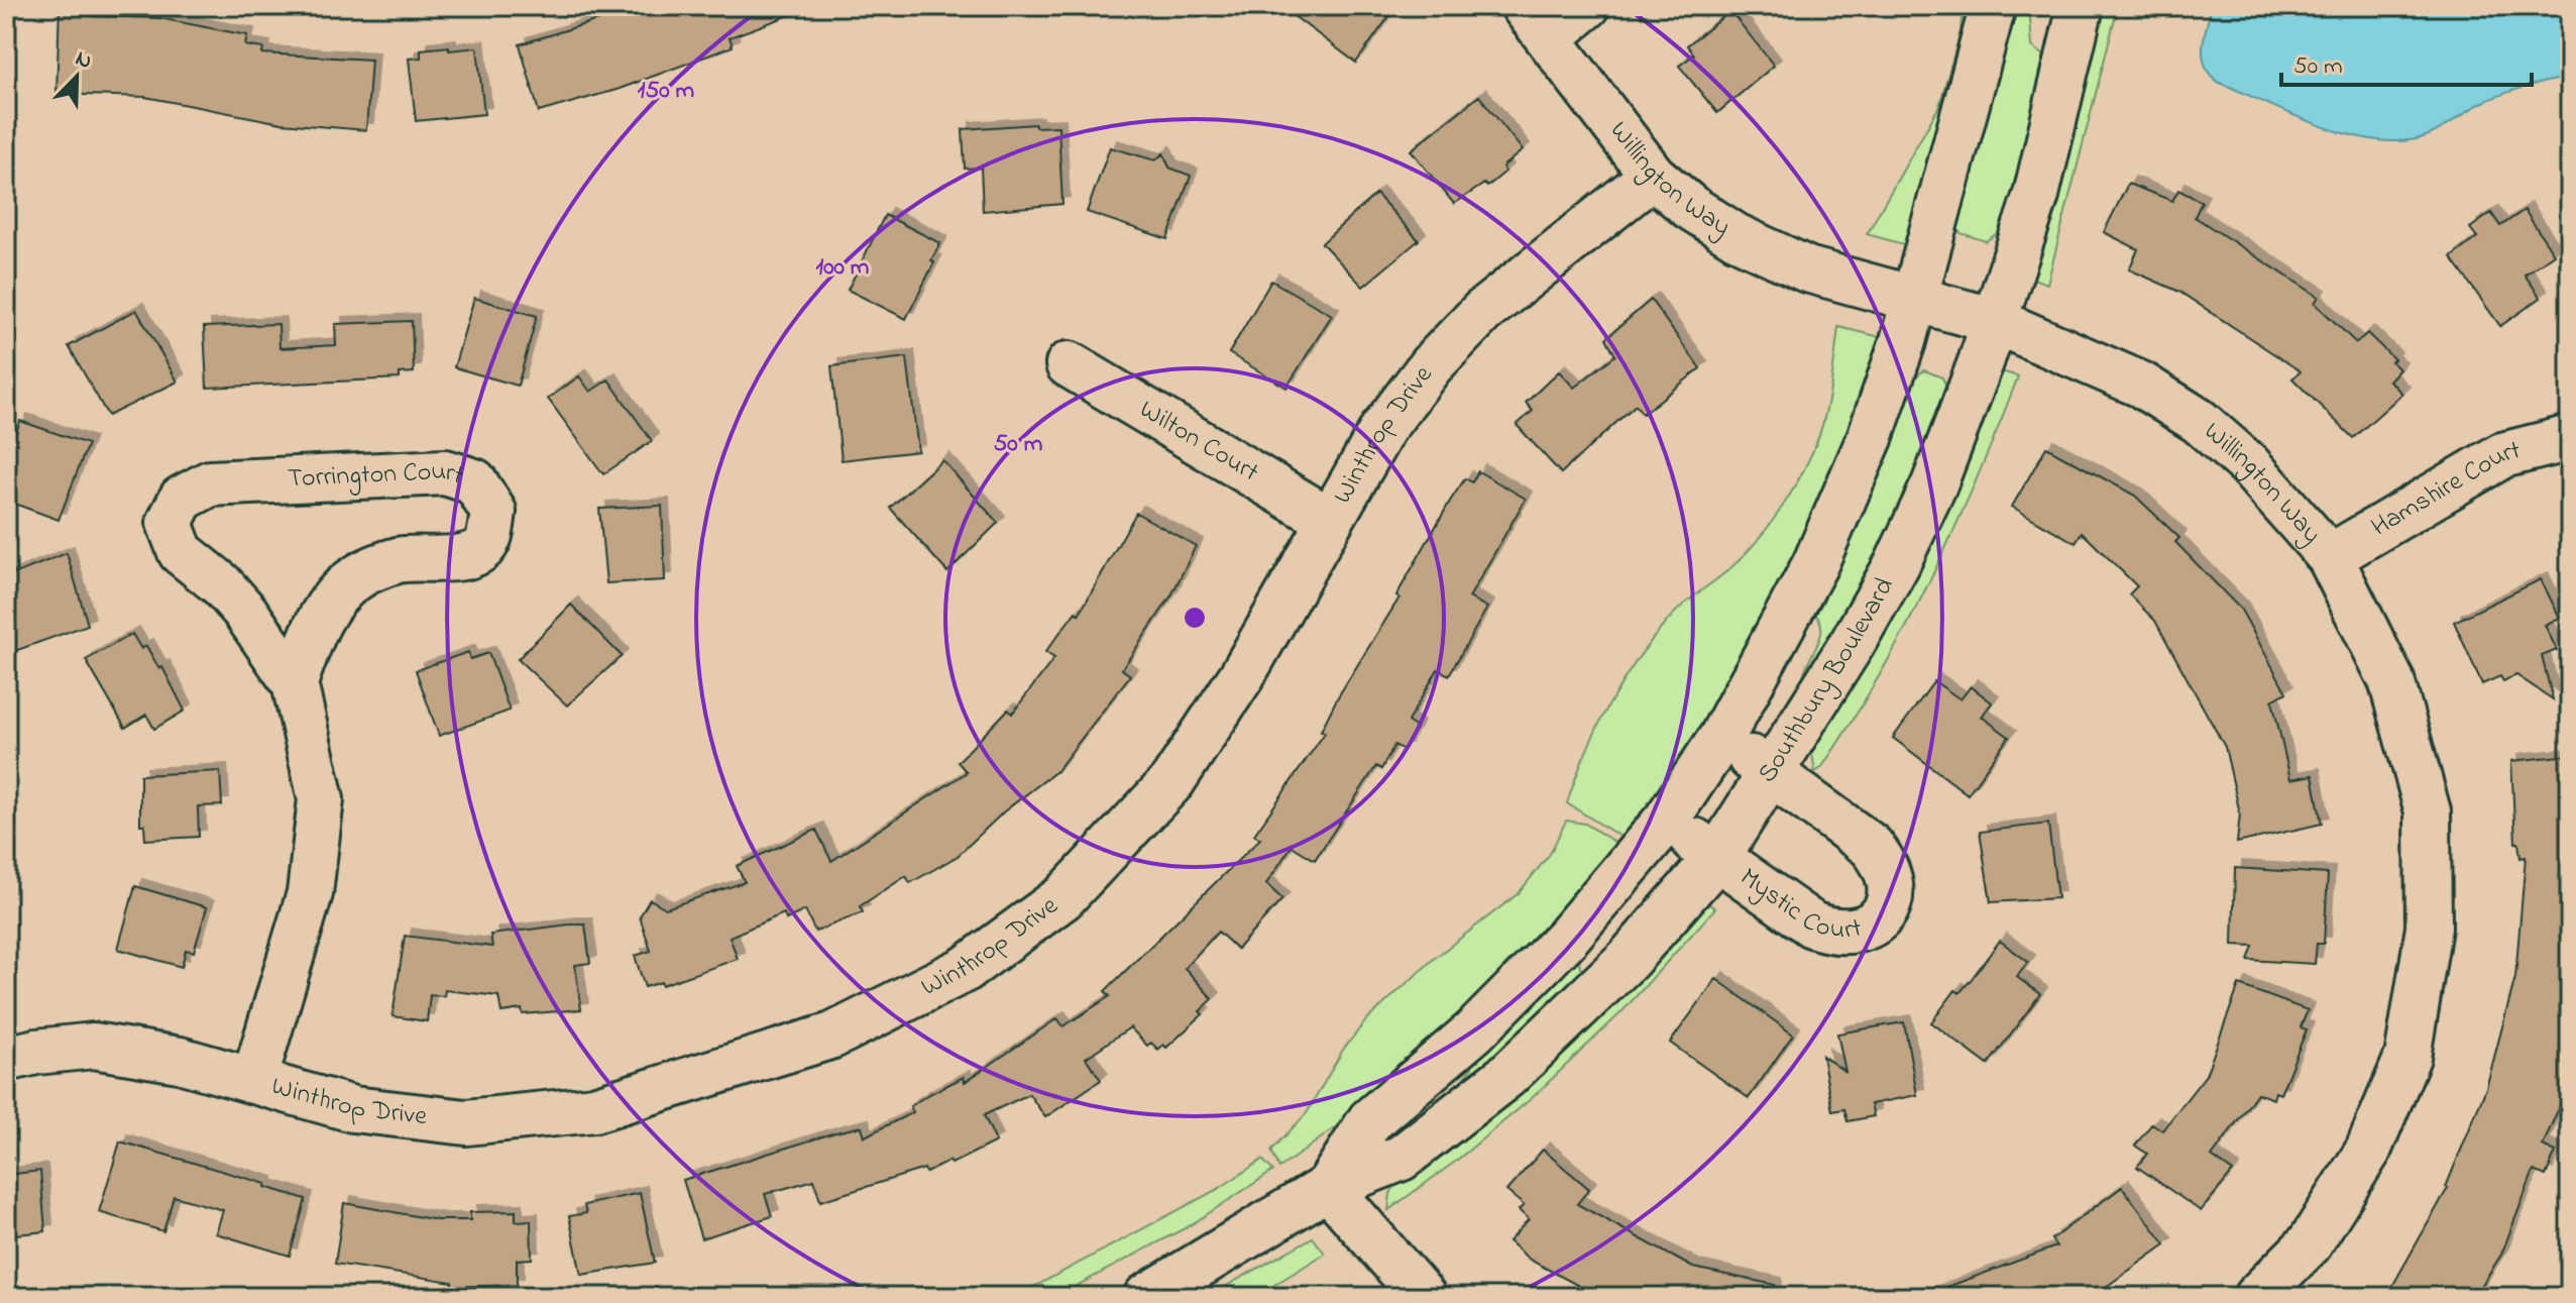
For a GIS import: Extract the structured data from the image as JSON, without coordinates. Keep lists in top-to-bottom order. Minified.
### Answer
{"streets":{"street":["Willington Way","Winthrop Drive","Wilton Court","Torrington Court","Hamshire Court","Southbury Boulevard","Mystic Court"]},"crossings":[["Willington Way","Winthrop Drive"],["Willington Way","Hamshire Court"],["Willington Way","Southbury Boulevard"],["Winthrop Drive","Wilton Court"],["Winthrop Drive","Torrington Court"],["Southbury Boulevard","Mystic Court"]],"scale_bar":"50 m","north":"top right","rings":["150 m","100 m","50 m"]}
